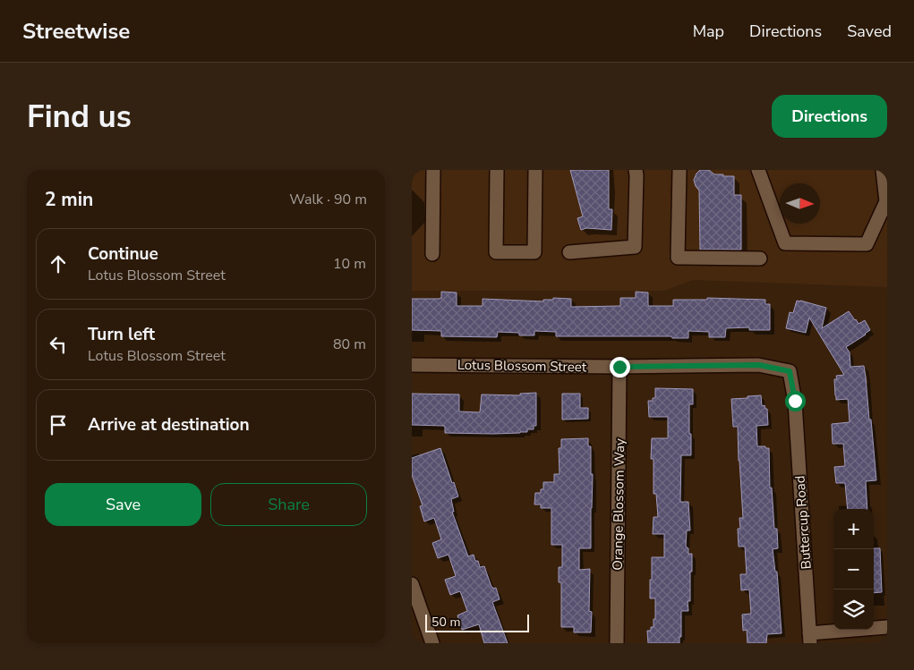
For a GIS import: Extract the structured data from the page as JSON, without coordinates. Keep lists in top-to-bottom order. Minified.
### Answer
{"streets":{"street":["Lotus Blossom Street","Orange Blossom Way","Buttercup Road"]},"crossings":[["Lotus Blossom Street","Orange Blossom Way"],["Lotus Blossom Street","Buttercup Road"]],"scale_bar":"50 m","north":"right","page":{"header":"Streetwise","nav":["Map","Directions","Saved"],"buttons":["Directions",["Save","Share"]],"title":"Find us","heading":["2 min","Walk · 90 m"],"list":[["Continue","Lotus Blossom Street","10 m"],["Turn left","Lotus Blossom Street","80 m"],"Arrive at destination"],"map_buttons":["+","−"],"scale":"50 m"}}
